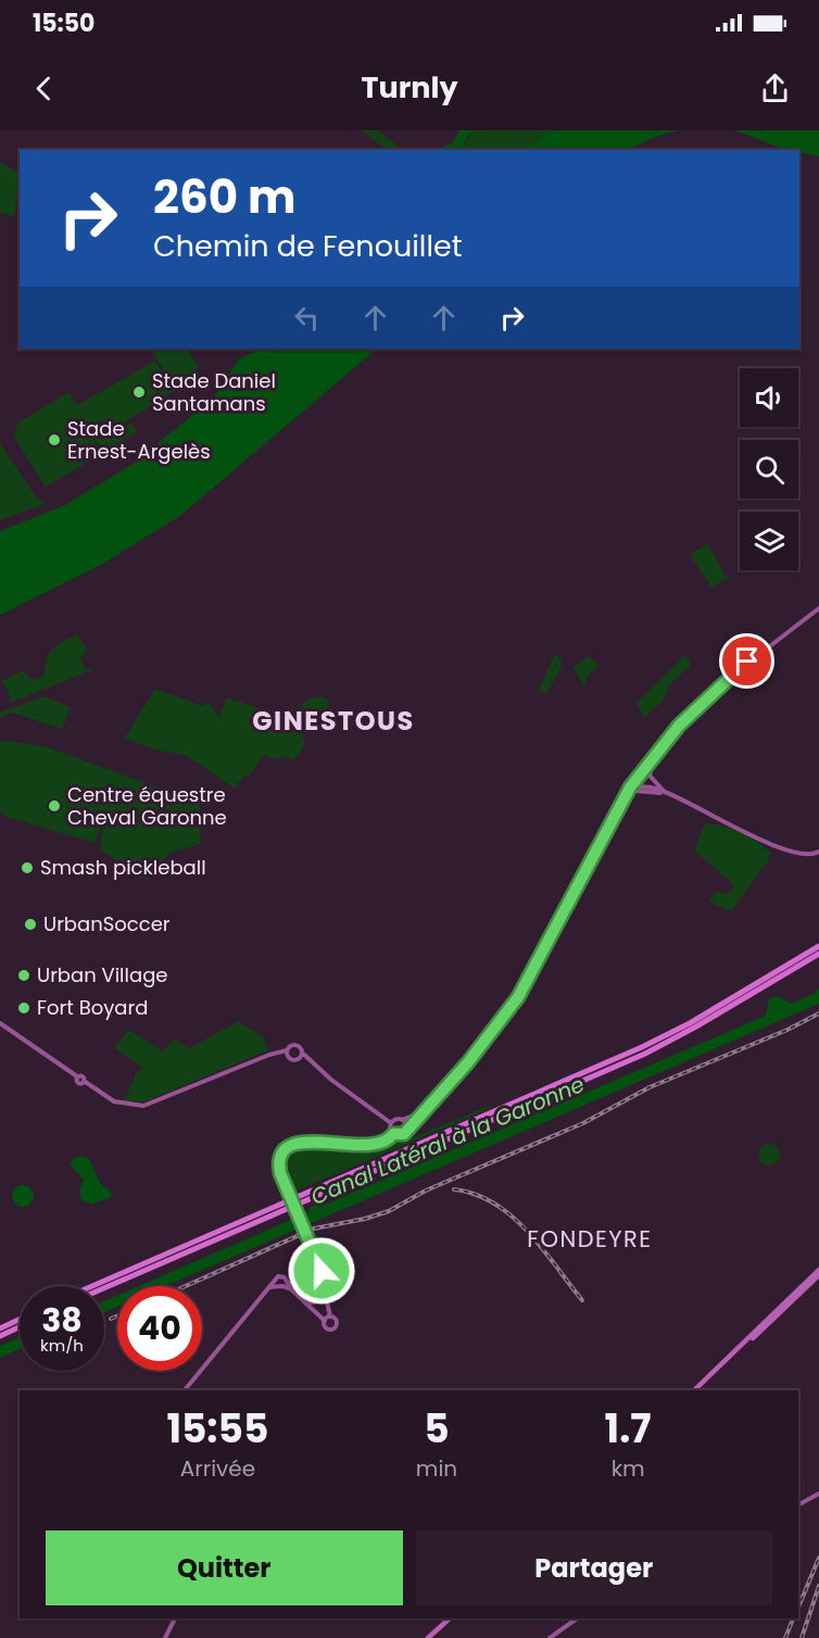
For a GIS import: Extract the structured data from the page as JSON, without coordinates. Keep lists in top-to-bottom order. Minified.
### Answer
{"districts":["GINESTOUS","FONDEYRE"],"water":["Canal Latéral à la Garonne"],"places":["Stade Daniel Santamans","Stade Ernest-Argelès","Centre équestre Cheval Garonne","Smash pickleball","UrbanSoccer","Urban Village","Fort Boyard"],"page":{"status":"15:50","header":"Turnly","turn":["260 m","Chemin de Fenouillet"],"speed":"38 km/h","limit":"40","eta":["15:55","Arrivée","5","min","1.7","km"],"buttons":["Quitter","Partager"]}}
